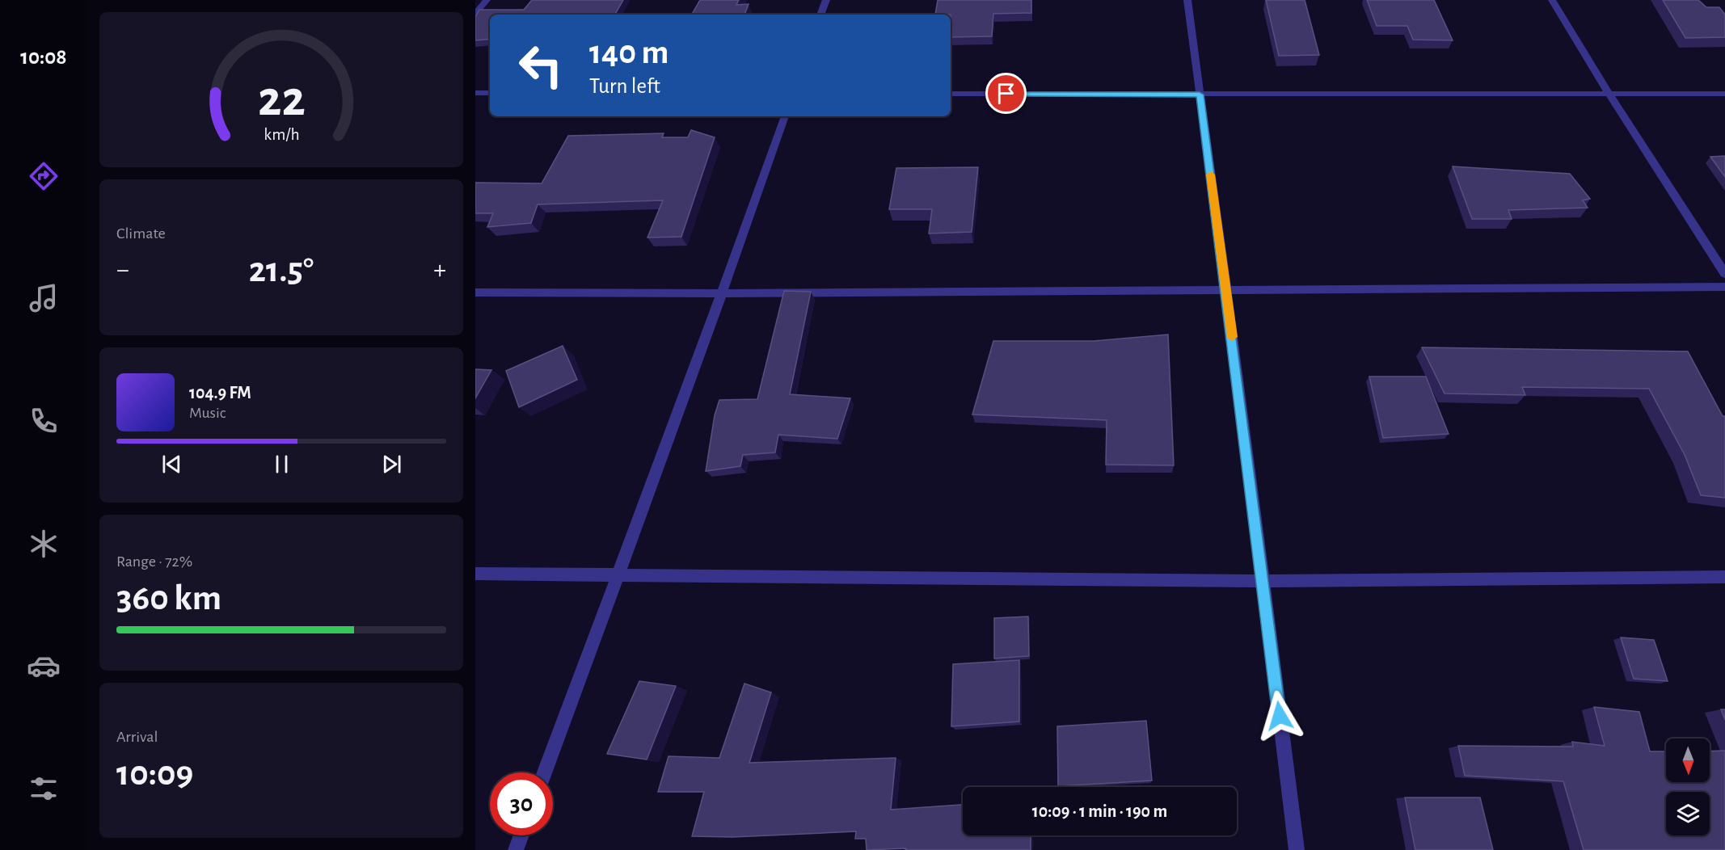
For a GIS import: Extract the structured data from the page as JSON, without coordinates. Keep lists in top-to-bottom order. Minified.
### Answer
{"north":"bottom","page":{"tabs":"10:08","turn":["140 m","Turn left"],"tile":["Climate",["Range · 72%","360 km"],["Arrival","10:09"]],"heat":["−","21.5°","+"],"song":["104.9 FM","Music"],"limit":"30","trip":"10:09 · 1 min · 190 m","gauge":["22","km/h"]}}
